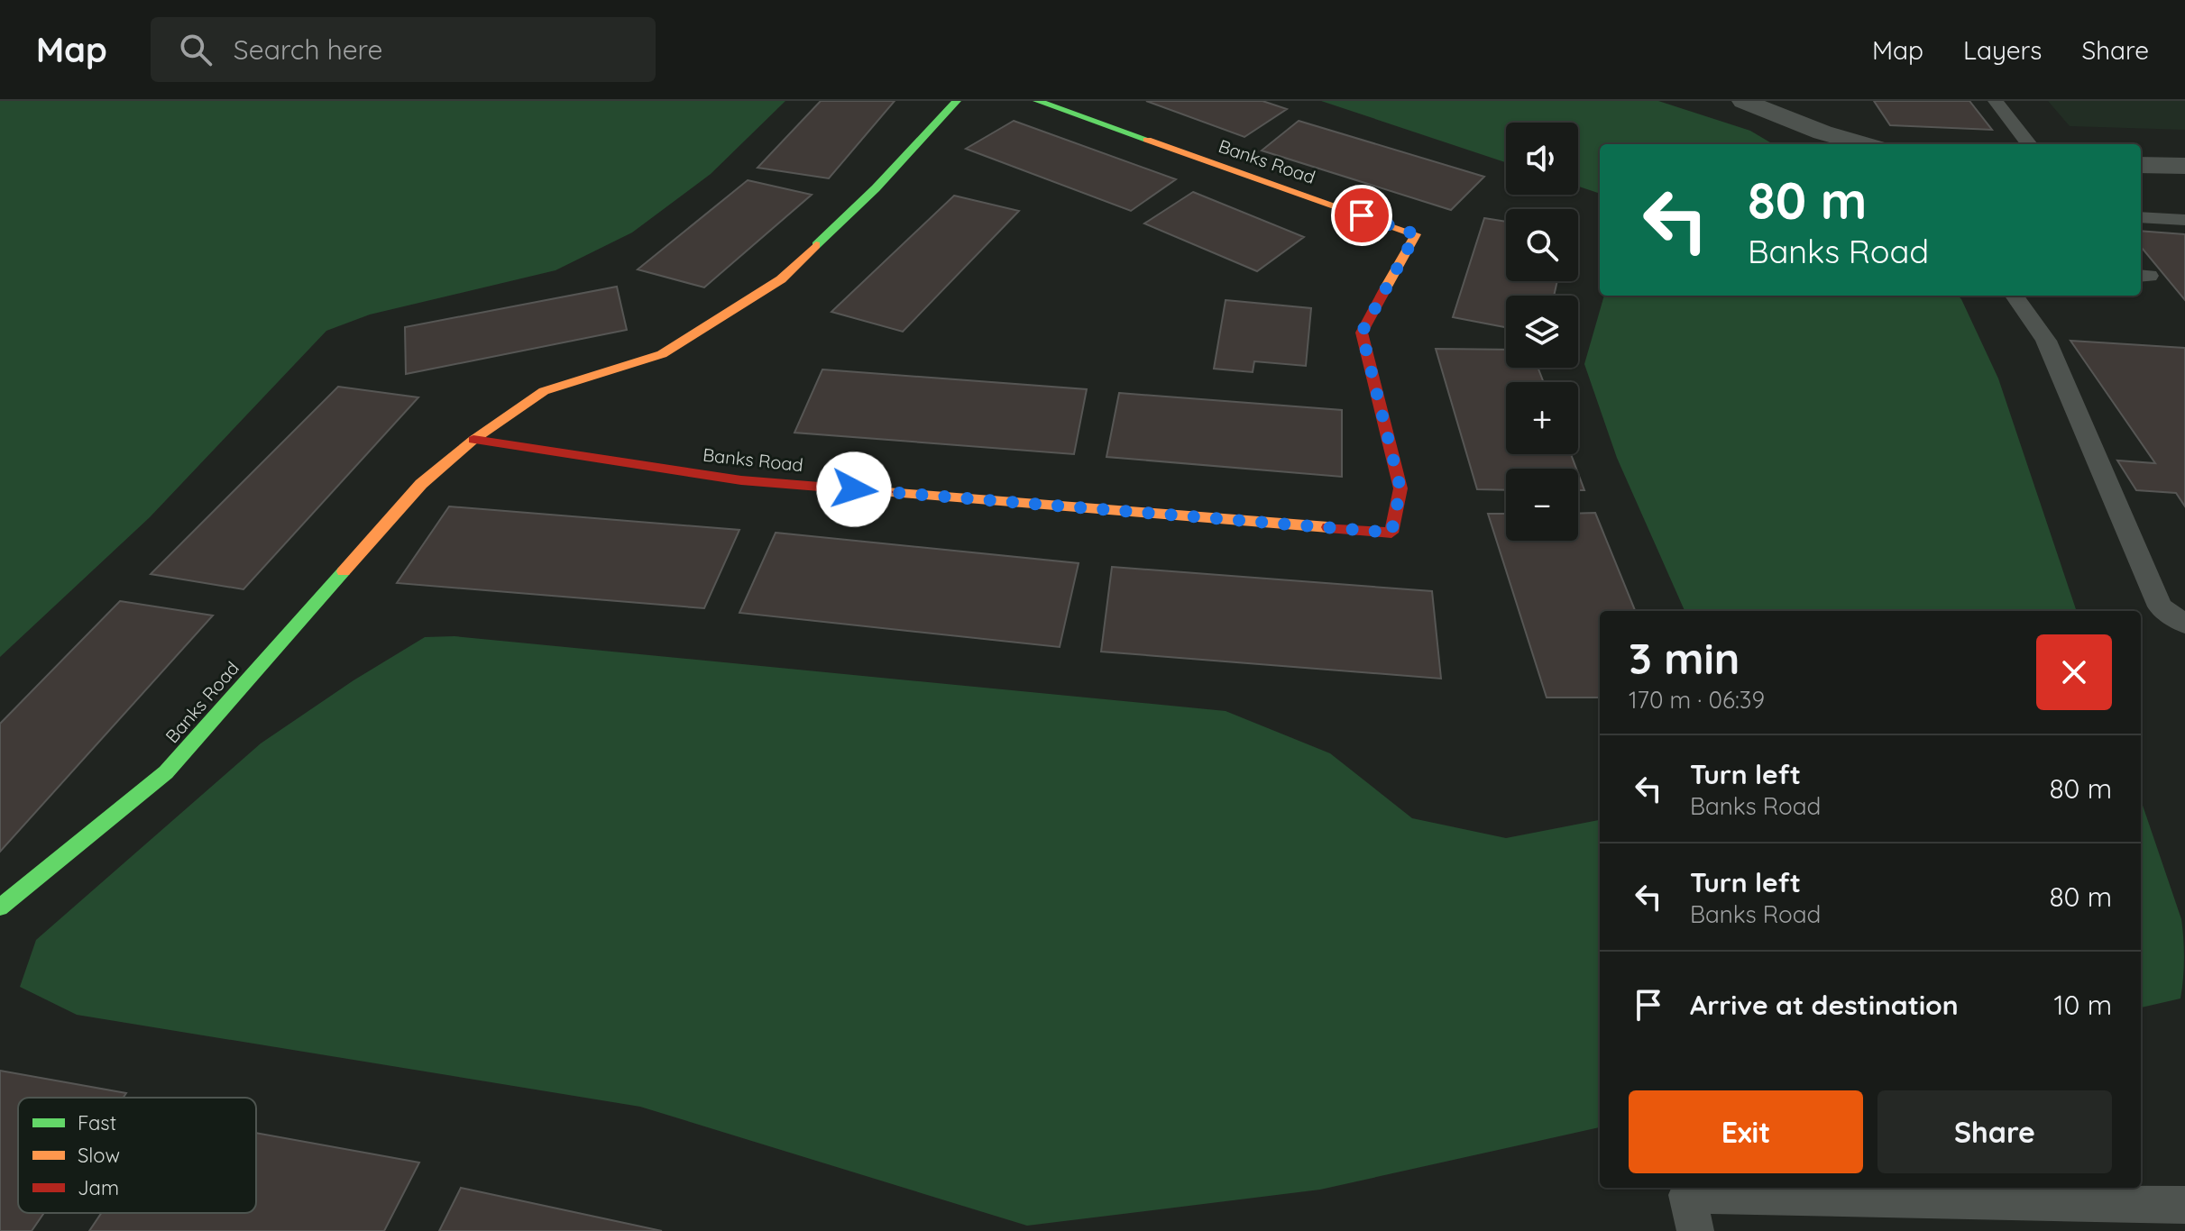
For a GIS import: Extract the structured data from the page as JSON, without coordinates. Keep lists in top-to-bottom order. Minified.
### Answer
{"streets":{"street":["Banks Road"]},"legend":["Fast","Slow","Jam"],"page":{"header":"Map","search":"Search here","nav":["Map","Layers","Share"],"map_buttons":["+","−"],"turn":["80 m","Banks Road"],"heading":["3 min","170 m · 06:39"],"list":[{"name":"Turn left","note":"Banks Road","value":"80 m"},{"name":"Turn left","note":"Banks Road","value":"80 m"},{"name":"Arrive at destination","value":"10 m"}],"buttons":["Exit","Share"]}}
